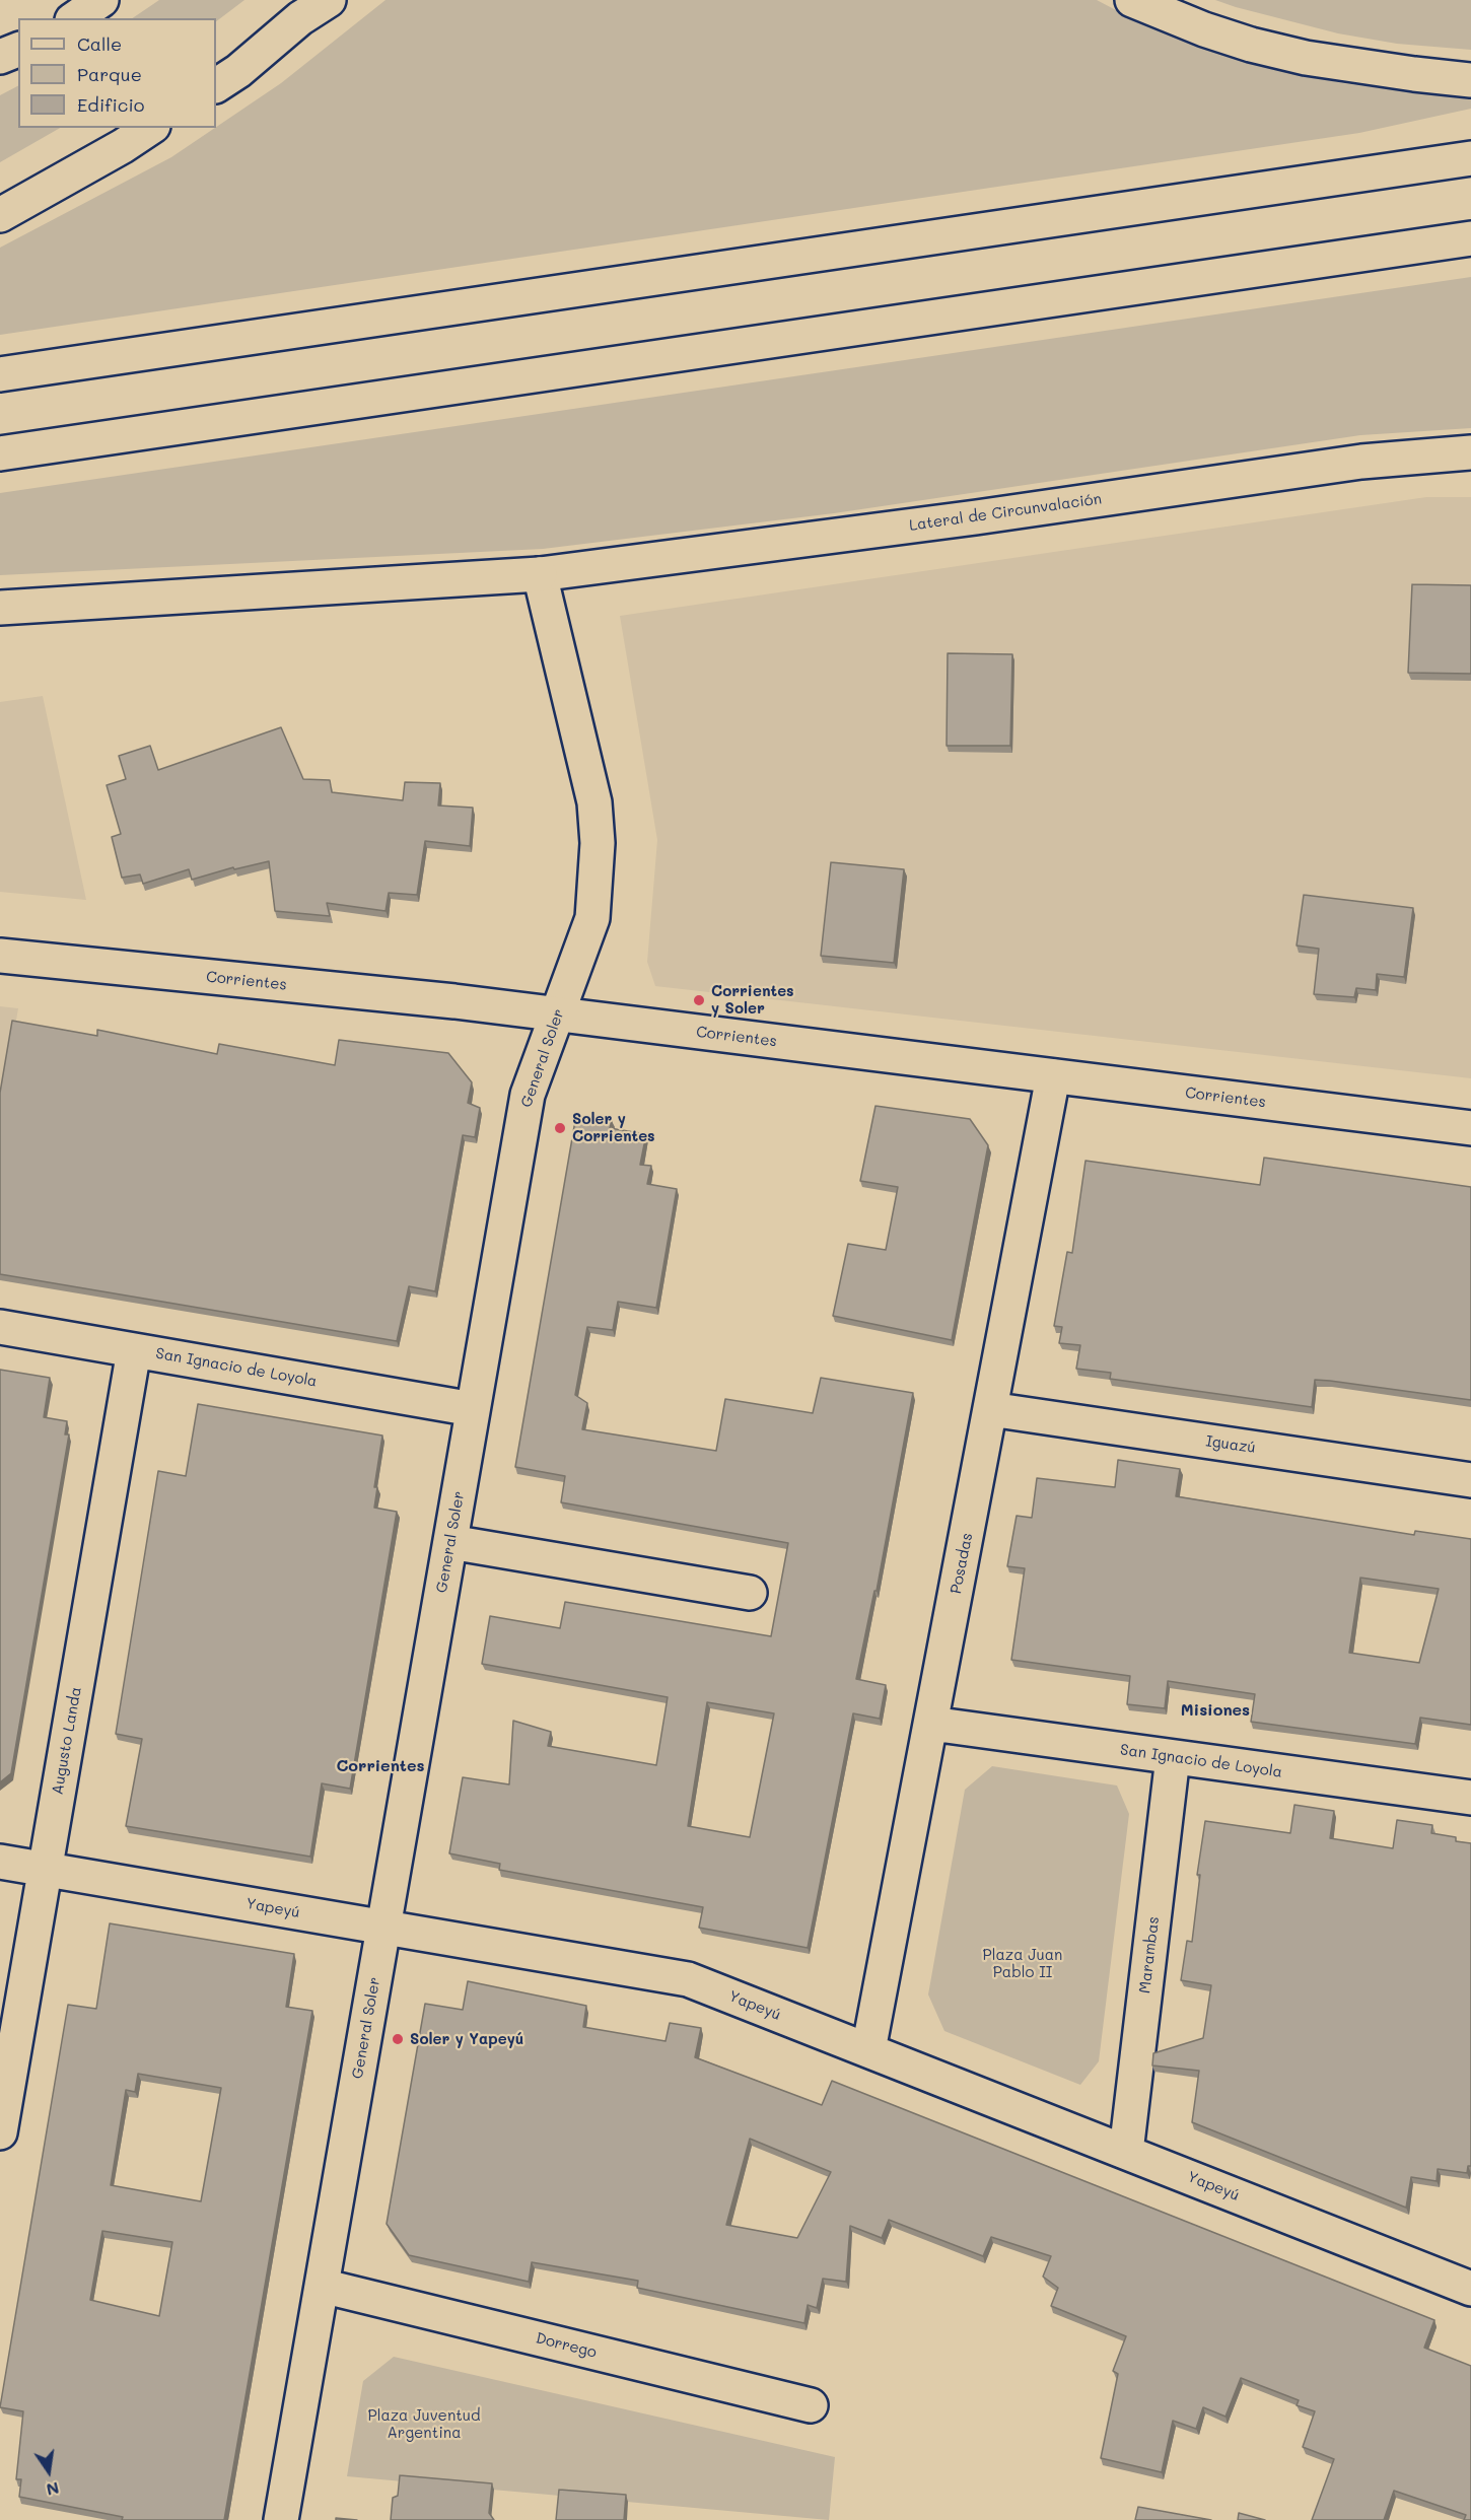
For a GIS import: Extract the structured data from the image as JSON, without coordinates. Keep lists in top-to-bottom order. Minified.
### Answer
{"streets":{"main road":["Lateral de Circunvalación","Corrientes","General Soler","San Ignacio de Loyola","Iguazú","Posadas","Augusto Landa","Yapeyú","Marambas","Dorrego"]},"crossings":[["Lateral de Circunvalación","General Soler"],["Corrientes","General Soler"],["Corrientes","Posadas"],["General Soler","San Ignacio de Loyola"],["General Soler","Yapeyú"],["General Soler","Dorrego"],["San Ignacio de Loyola","Posadas"],["San Ignacio de Loyola","Augusto Landa"],["San Ignacio de Loyola","Marambas"],["Iguazú","Posadas"],["Posadas","Yapeyú"],["Augusto Landa","Yapeyú"],["Yapeyú","Marambas"]],"districts":["Misiones","Corrientes"],"parks":["Plaza Juan Pablo II","Plaza Juventud Argentina"],"places":["Corrientes y Soler","Soler y Corrientes","Soler y Yapeyú"],"legend":["Calle","Parque","Edificio"],"north":"bottom"}
